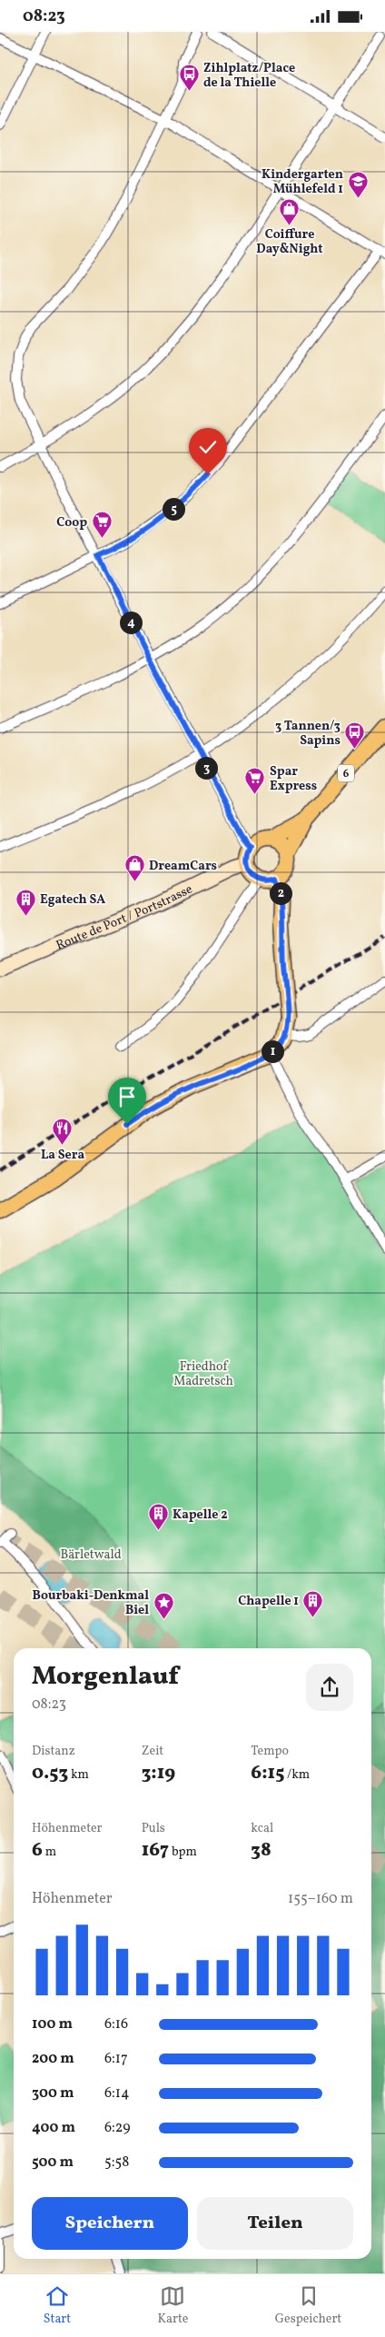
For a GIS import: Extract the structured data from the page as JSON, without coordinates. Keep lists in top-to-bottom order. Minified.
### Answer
{"streets":{"main road":["6","Route de Port / Portstrasse"]},"crossings":[["6","Route de Port / Portstrasse"]],"parks":["Friedhof Madretsch","Bärletwald"],"places":{"bus stop":["Zihlplatz/Place de la Thielle","3 Tannen/3 Sapins"],"school or university":["Kindergarten Mühlefeld 1"],"shop":["Coiffure Day&Night","DreamCars"],"supermarket":["Coop","Spar Express"],"building":["Egatech SA","Kapelle 2","Chapelle 1"],"restaurant":["La Sera"],"place":["Bourbaki-Denkmal Biel"]},"page":{"status":"08:23","pins":["5","4","3","2","1"],"heading":["Morgenlauf","08:23"],"stats":[["Distanz","0.53 km"],["Zeit","3:19"],["Tempo","6:15 /km"],["Höhenmeter","6 m"],["Puls","167 bpm"],["kcal","38"]],"chart":["Höhenmeter","155–160 m"],"list":[{"name":"100 m","note":"6:16"},{"name":"200 m","note":"6:17"},{"name":"300 m","note":"6:14"},{"name":"400 m","note":"6:29"},{"name":"500 m","note":"5:58"}],"buttons":["Speichern","Teilen"],"tabs":["Start","Karte","Gespeichert"]}}
